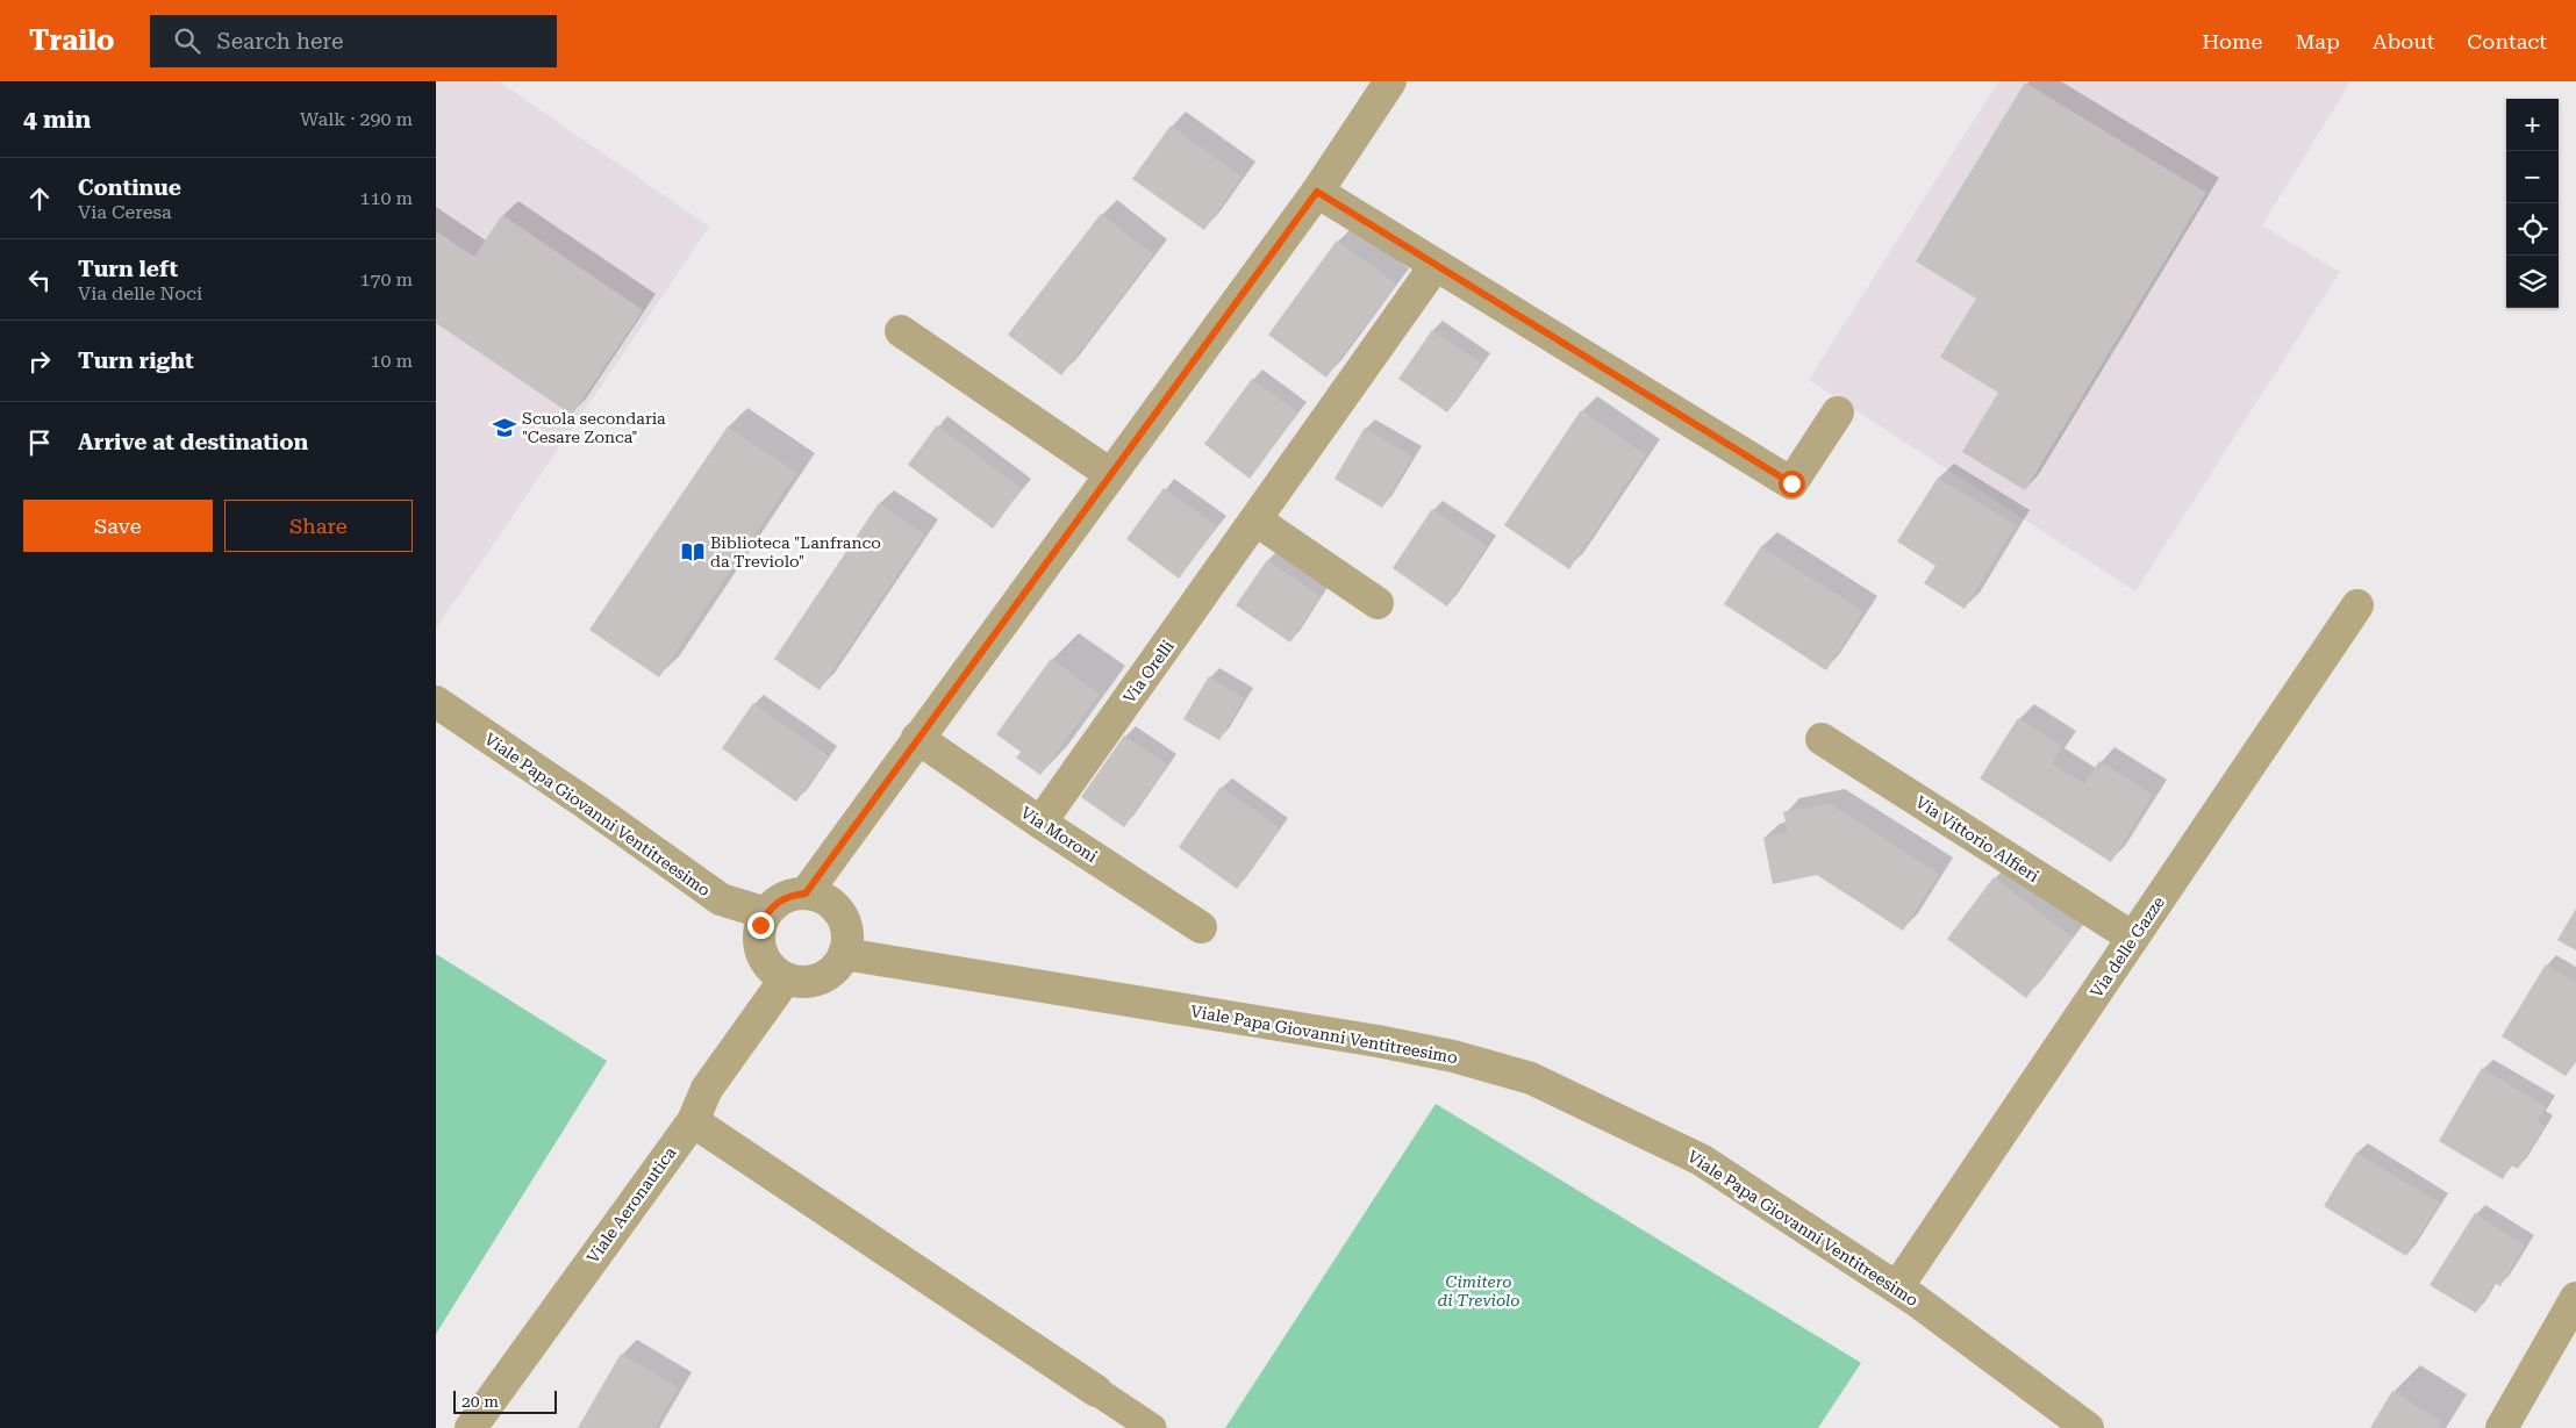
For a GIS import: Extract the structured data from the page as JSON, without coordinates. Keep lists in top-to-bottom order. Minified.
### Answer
{"streets":{"street":["Via Orelli","Viale Papa Giovanni Ventitreesimo","Via Moroni","Via Vittorio Alfieri","Via delle Gazze","Viale Aeronautica"]},"crossings":[["Via Orelli","Via Moroni"],["Viale Papa Giovanni Ventitreesimo","Via delle Gazze"],["Viale Papa Giovanni Ventitreesimo","Viale Aeronautica"],["Via Vittorio Alfieri","Via delle Gazze"]],"parks":["Cimitero di Treviolo"],"places":{"school or university":["Scuola secondaria \"Cesare Zonca\""],"library":["Biblioteca \"Lanfranco da Treviolo\""]},"scale_bar":"20 m","page":{"header":"Trailo","search":"Search here","nav":["Home","Map","About","Contact"],"heading":["4 min","Walk · 290 m"],"map_buttons":["+","−"],"list":[["Continue","Via Ceresa","110 m"],["Turn left","Via delle Noci","170 m"],["Turn right","10 m"],"Arrive at destination"],"buttons":["Save","Share"],"scale":"20 m"}}
